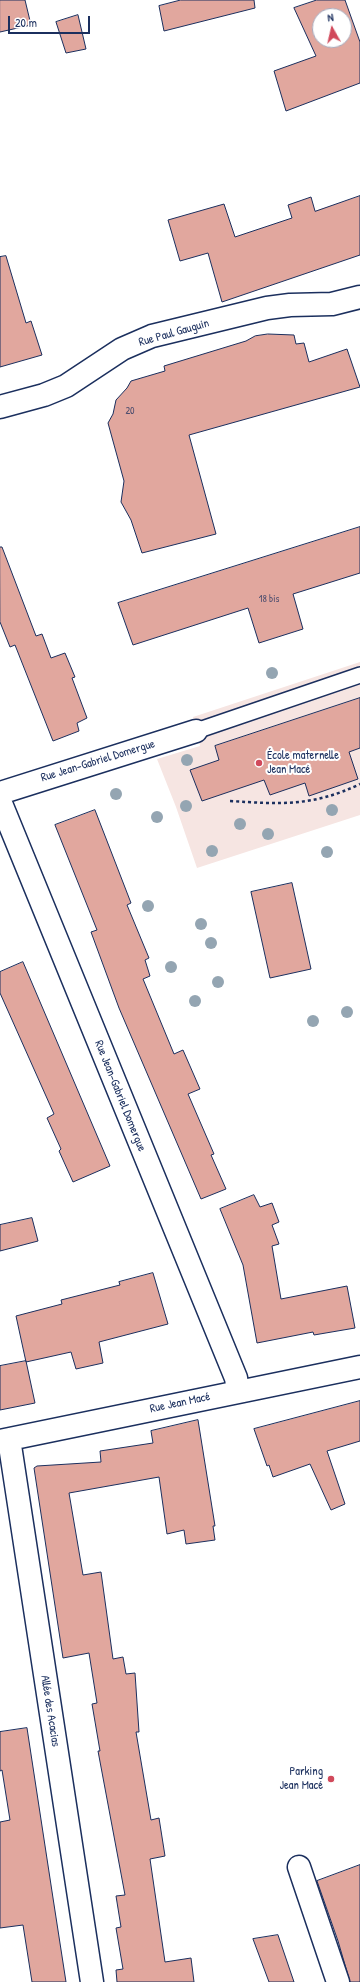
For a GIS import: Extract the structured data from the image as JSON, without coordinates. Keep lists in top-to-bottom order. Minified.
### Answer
{"streets":{"street":["Rue Paul Gauguin","Rue Jean-Gabriel Domergue","Rue Jean Macé","Allée des Acacias"]},"crossings":[["Rue Jean-Gabriel Domergue","Rue Jean Macé"],["Rue Jean Macé","Allée des Acacias"]],"places":["École maternelle Jean Macé","Parking Jean Macé"],"house_numbers":["20","18 bis"],"scale_bar":"20 m","north":"top"}
